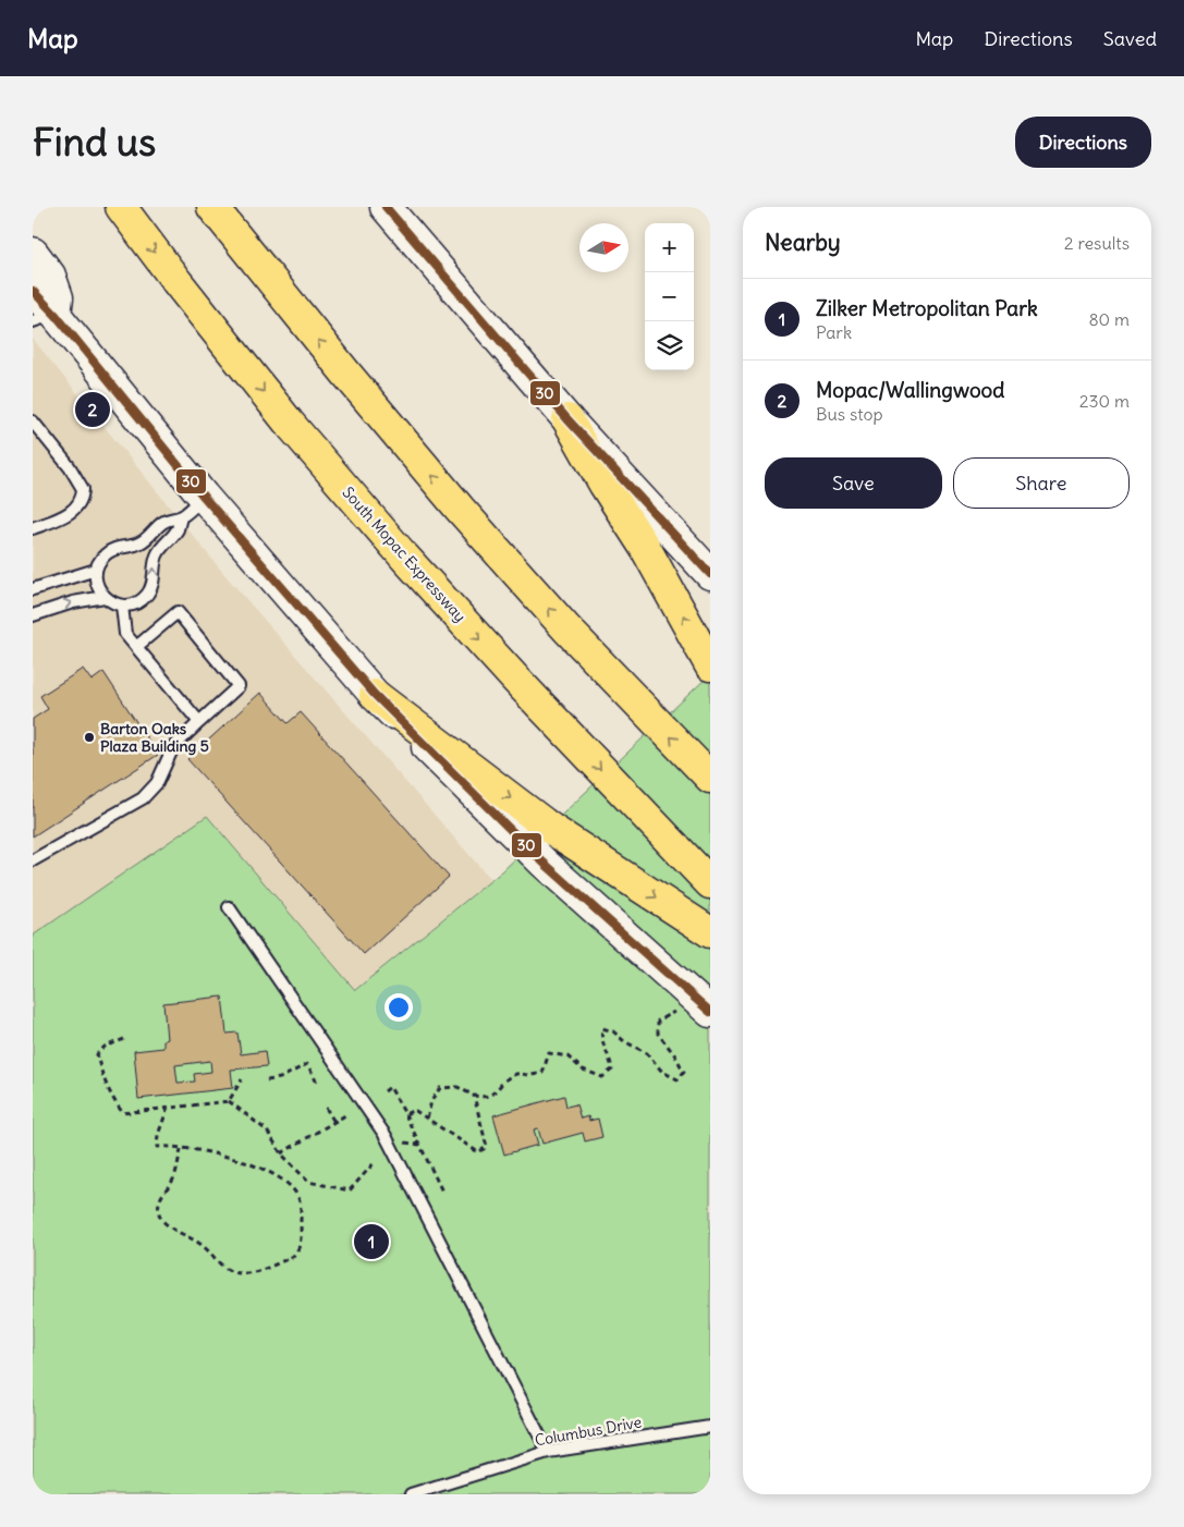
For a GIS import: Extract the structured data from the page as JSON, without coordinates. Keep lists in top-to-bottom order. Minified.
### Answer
{"streets":{"highway":["South Mopac Expressway"],"lane":["Columbus Drive"]},"places":["Barton Oaks Plaza Building 5"],"lines":["transit line 30"],"north":"right","page":{"header":"Map","nav":["Map","Directions","Saved"],"buttons":["Directions",["Save","Share"]],"title":"Find us","heading":["Nearby","2 results"],"map_buttons":["+","−"],"list":[{"mark":"1","name":"Zilker Metropolitan Park","note":"Park","value":"80 m"},{"mark":"2","name":"Mopac/Wallingwood","note":"Bus stop","value":"230 m"}],"pins":["2","1"]}}
